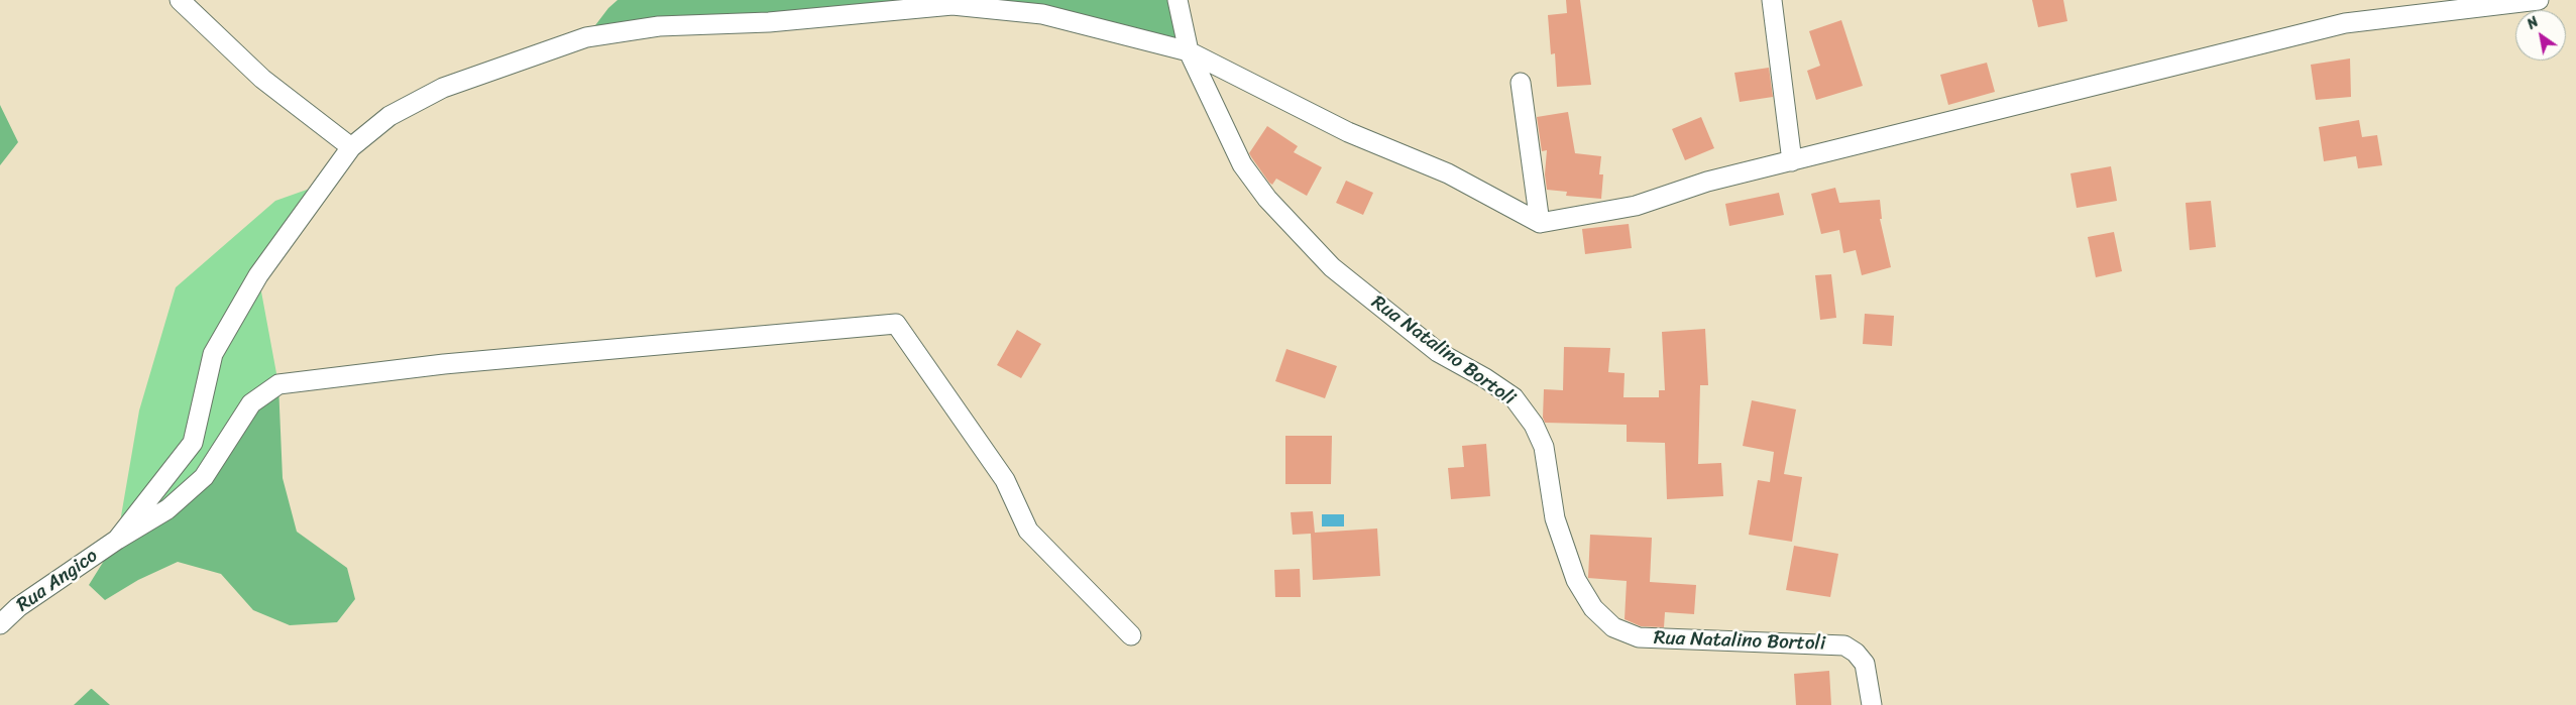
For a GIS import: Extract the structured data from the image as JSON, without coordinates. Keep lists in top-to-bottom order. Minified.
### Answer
{"streets":{"street":["Rua Natalino Bortoli","Rua Angico"]},"north":"top left"}
